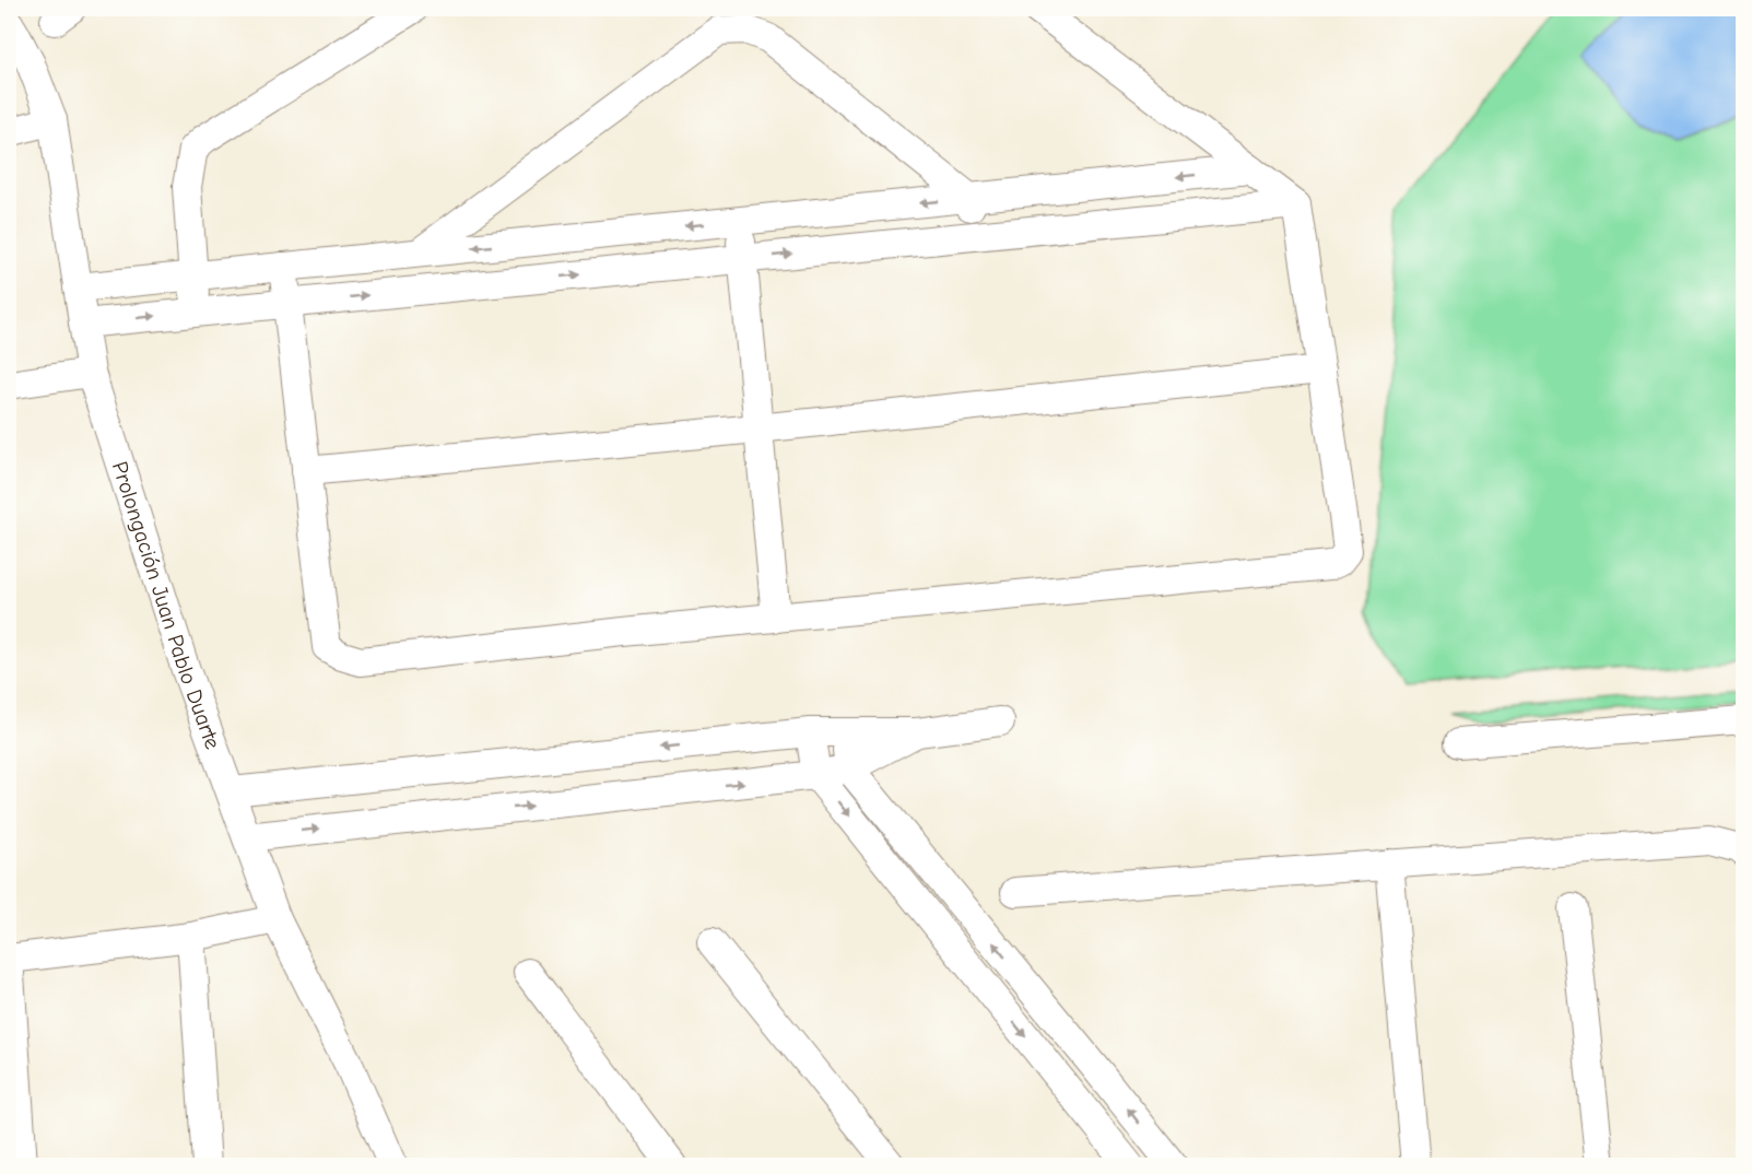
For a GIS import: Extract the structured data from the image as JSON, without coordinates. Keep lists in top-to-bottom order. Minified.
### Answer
{"streets":{"street":["Prolongación Juan Pablo Duarte"]}}
